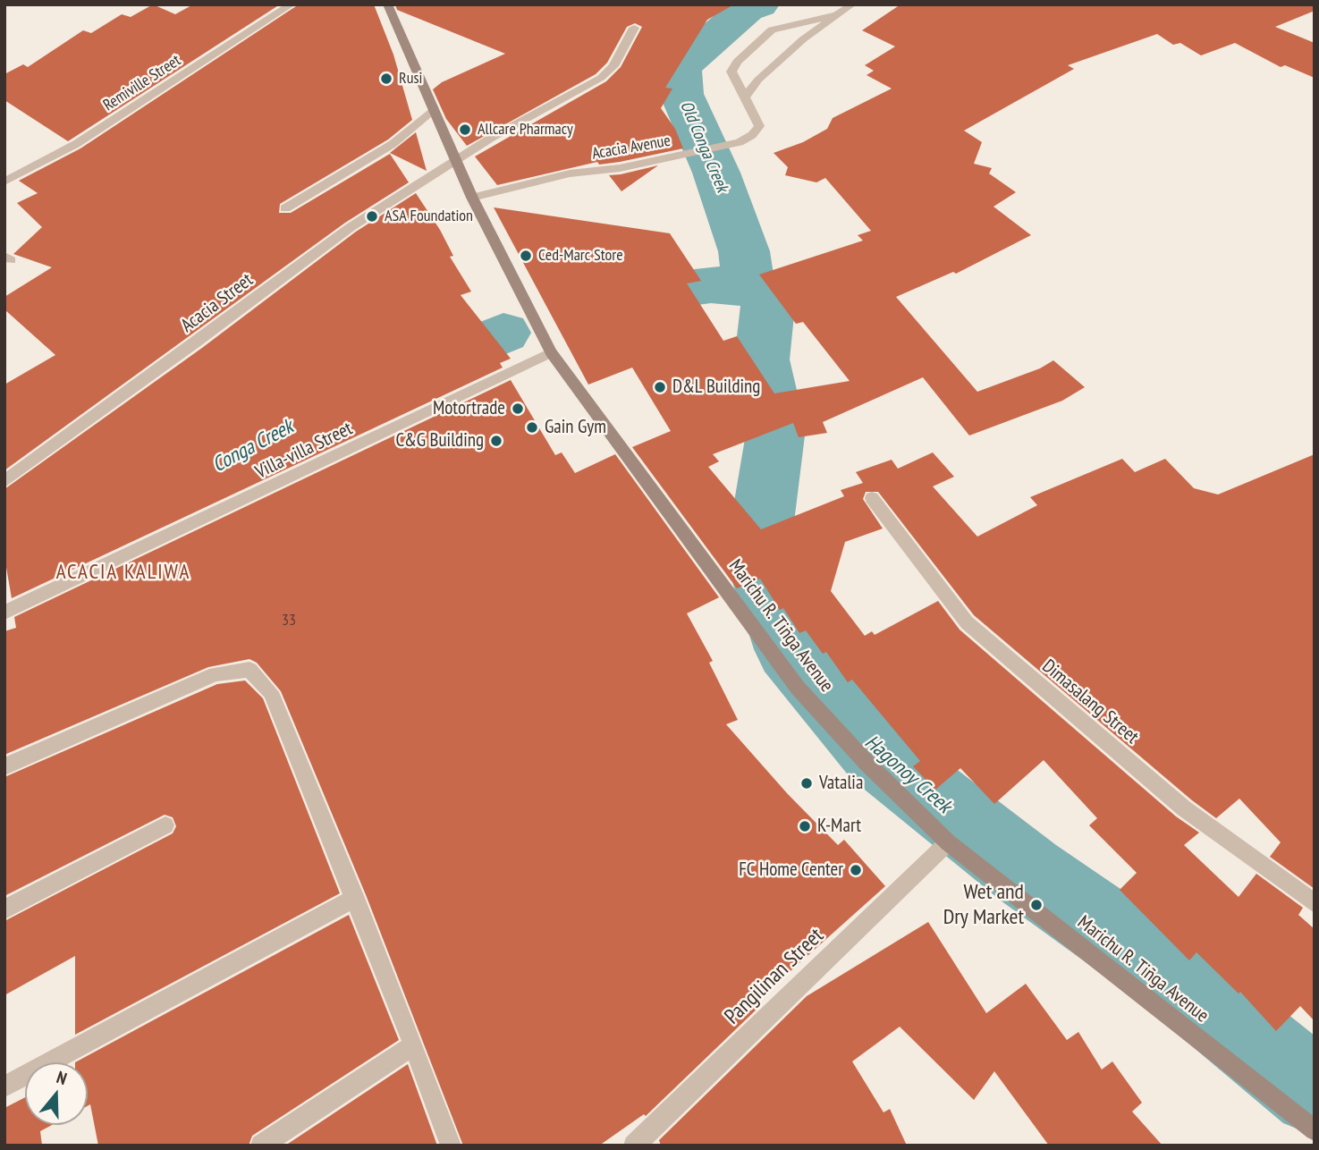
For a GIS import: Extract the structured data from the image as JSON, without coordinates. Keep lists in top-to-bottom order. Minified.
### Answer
{"streets":{"main road":["Marichu R. Tiñga Avenue"],"street":["Remiville Street","Acacia Avenue","Acacia Street","Villa-villa Street","Dimasalang Street","Pangilinan Street"]},"crossings":[["Acacia Avenue","Marichu R. Tiñga Avenue"],["Acacia Street","Marichu R. Tiñga Avenue"],["Villa-villa Street","Marichu R. Tiñga Avenue"],["Marichu R. Tiñga Avenue","Pangilinan Street"]],"districts":["ACACIA KALIWA"],"water":["Old Conga Creek","Conga Creek","Hagonoy Creek"],"places":["Rusi","Allcare Pharmacy","ASA Foundation","Ced-Marc Store","D&L Building","Motortrade","Gain Gym","C&G Building","Vatalia","K-Mart","FC Home Center","Wet and Dry Market"],"house_numbers":["33"],"north":"top"}
